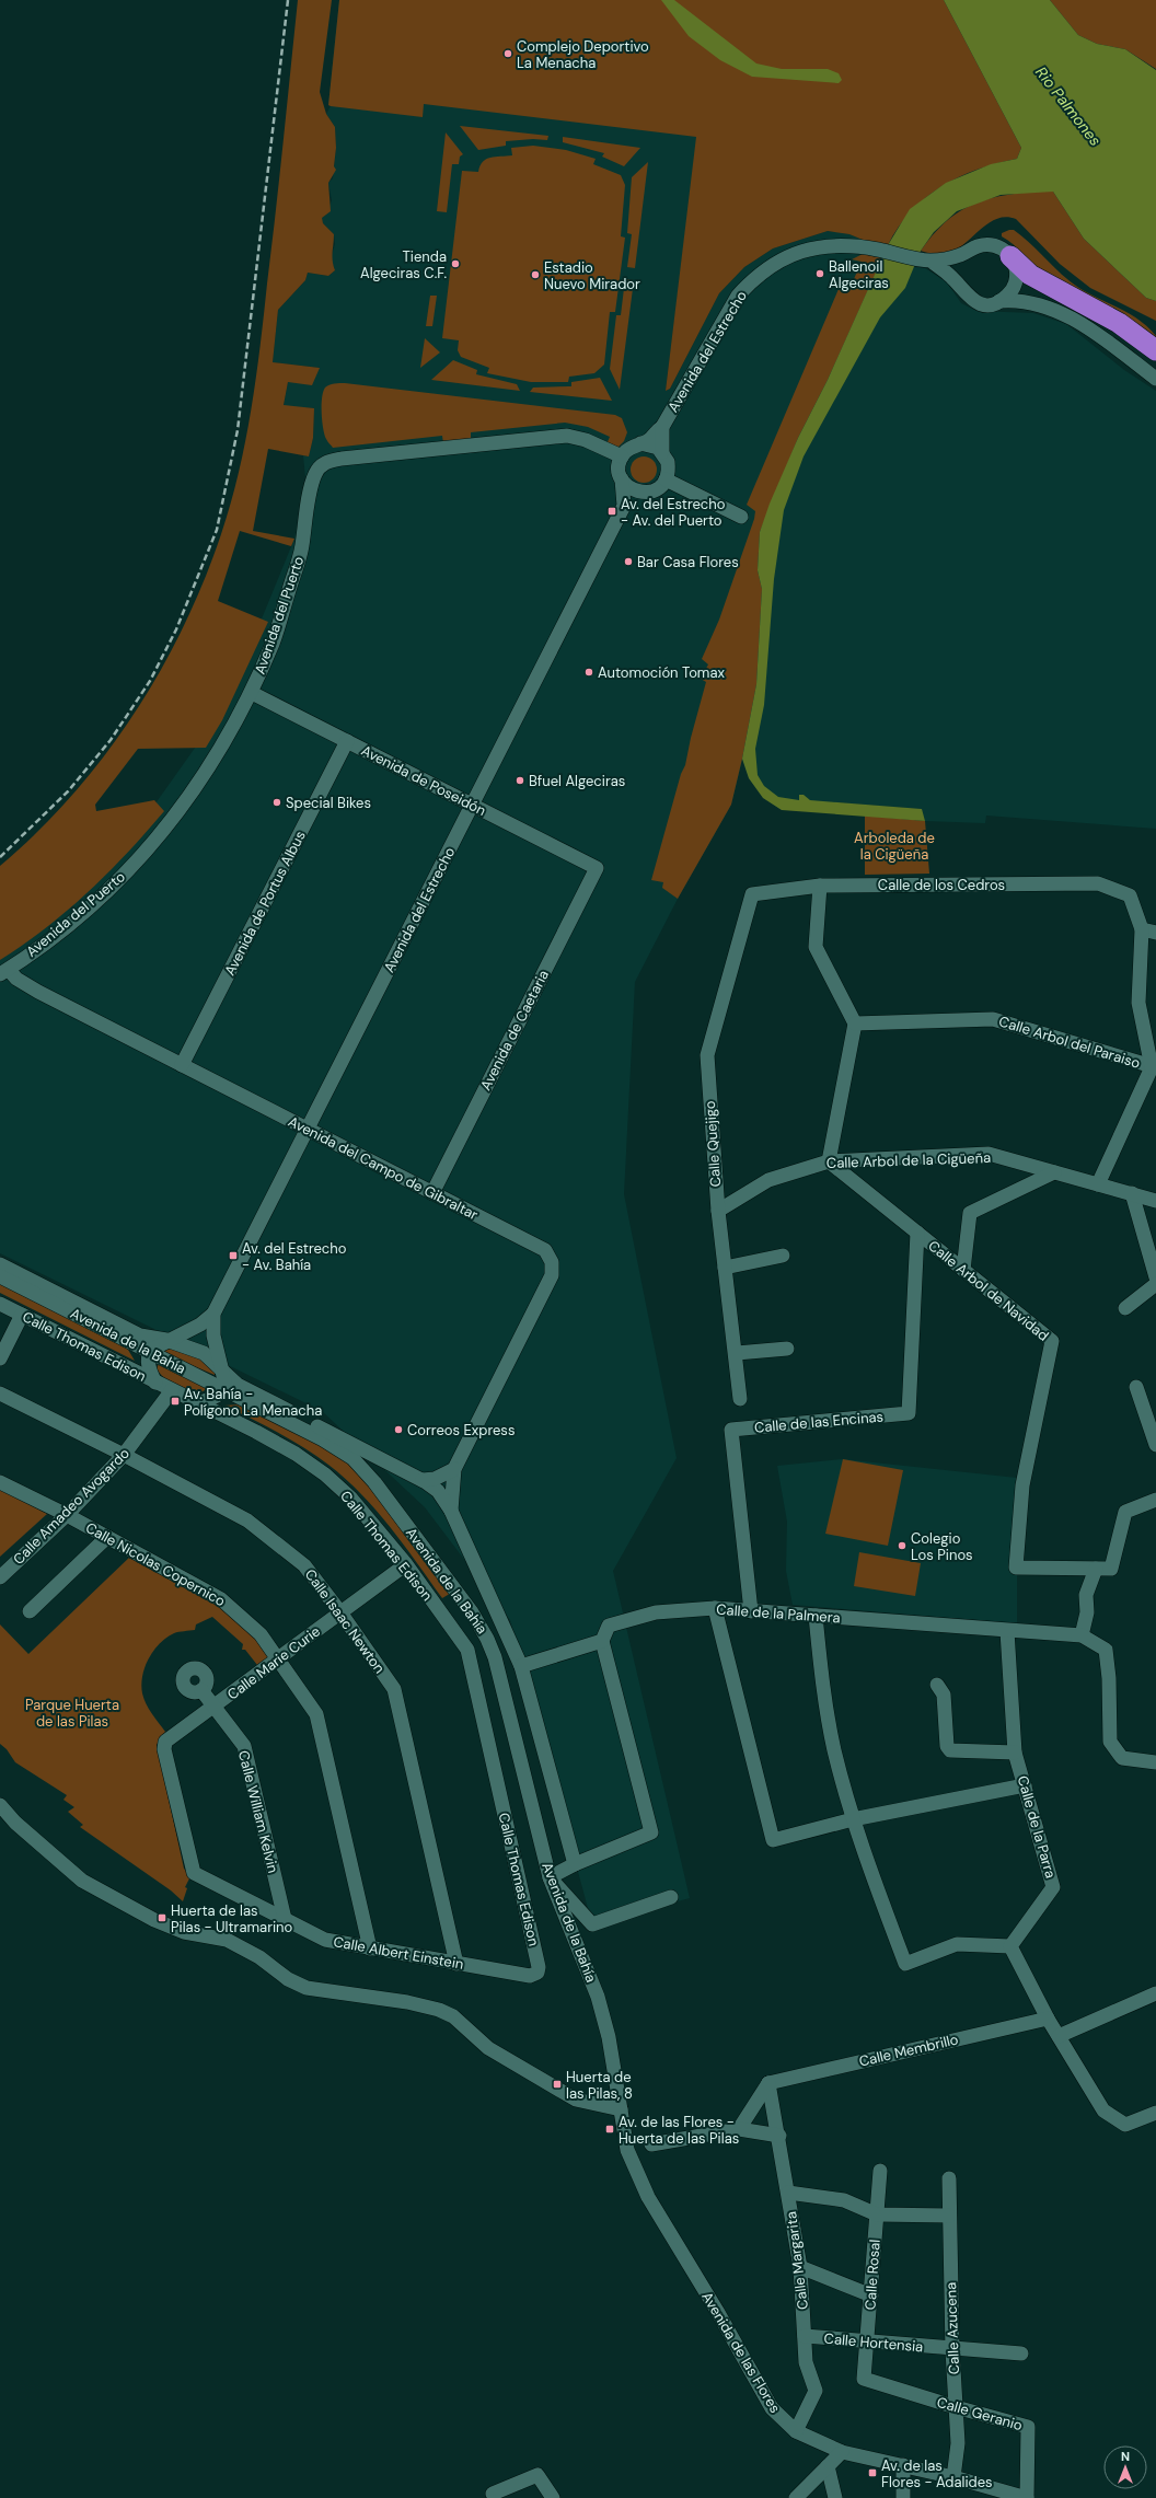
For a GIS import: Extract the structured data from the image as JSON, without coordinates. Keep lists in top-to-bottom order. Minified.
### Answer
{"streets":{"street":["Avenida del Estrecho","Avenida del Puerto","Avenida de Poseidón","Calle de los Cedros","Avenida de Portus Albus","Avenida de Caetaria","Calle Arbol del Paraiso","Calle Quejigo","Calle Arbol de la Cigüeña","Avenida del Campo de Gibraltar","Calle Arbol de Navidad","Avenida de la Bahía","Calle Thomas Edison","Calle de las Encinas","Calle Amadeo Avogardo","Calle Nicolas Copernico","Calle de la Palmera","Calle Isaac Newton","Calle Marie Curie","Calle William Kelvin","Calle de la Parra","Calle Albert Einstein","Calle Membrillo","Calle Margarita","Calle Rosal","Calle Azucena","Calle Hortensia","Avenida de las Flores","Calle Geranio"]},"crossings":[["Avenida del Estrecho","Avenida de Poseidón"],["Avenida del Estrecho","Avenida del Campo de Gibraltar"],["Avenida del Puerto","Avenida de Poseidón"],["Avenida del Puerto","Avenida del Campo de Gibraltar"],["Avenida de Poseidón","Avenida de Portus Albus"],["Avenida de Poseidón","Avenida de Caetaria"],["Calle de los Cedros","Calle Quejigo"],["Avenida de Portus Albus","Avenida del Campo de Gibraltar"],["Avenida de Caetaria","Avenida del Campo de Gibraltar"],["Calle Quejigo","Calle Arbol de la Cigüeña"],["Calle Arbol de la Cigüeña","Calle Arbol de Navidad"],["Avenida del Campo de Gibraltar","Avenida de la Bahía"],["Calle Arbol de Navidad","Calle de las Encinas"],["Avenida de la Bahía","Avenida de las Flores"],["Calle Thomas Edison","Calle Amadeo Avogardo"],["Calle Thomas Edison","Calle Marie Curie"],["Calle Thomas Edison","Calle Albert Einstein"],["Calle de las Encinas","Calle de la Palmera"],["Calle Amadeo Avogardo","Calle Nicolas Copernico"],["Calle Amadeo Avogardo","Calle Isaac Newton"],["Calle Nicolas Copernico","Calle Marie Curie"],["Calle Nicolas Copernico","Calle Albert Einstein"],["Calle de la Palmera","Calle de la Parra"],["Calle Isaac Newton","Calle Marie Curie"],["Calle Isaac Newton","Calle Albert Einstein"],["Calle Marie Curie","Calle William Kelvin"],["Calle Marie Curie","Calle Albert Einstein"],["Calle William Kelvin","Calle Albert Einstein"],["Calle Membrillo","Calle Margarita"],["Calle Margarita","Calle Hortensia"],["Calle Margarita","Avenida de las Flores"],["Calle Rosal","Calle Hortensia"],["Calle Rosal","Calle Geranio"],["Calle Azucena","Calle Hortensia"],["Calle Azucena","Avenida de las Flores"],["Calle Azucena","Calle Geranio"],["Avenida de las Flores","Calle Geranio"]],"water":["Rio Palmones"],"parks":["Arboleda de la Cigüeña","Parque Huerta de las Pilas"],"places":{"other":["Complejo Deportivo La Menacha","Tienda Algeciras C.F.","Ballenoil Algeciras","Estadio Nuevo Mirador","Bar Casa Flores","Automoción Tomax","Bfuel Algeciras","Special Bikes","Correos Express","Colegio Los Pinos"],"transit":["Av. del Estrecho - Av. del Puerto","Av. del Estrecho - Av. Bahía","Av. Bahía - Polígono La Menacha","Huerta de las Pilas - Ultramarino","Huerta de las Pilas, 8","Av. de las Flores - Huerta de las Pilas","Av. de las Flores - Adalides"]},"north":"top"}
